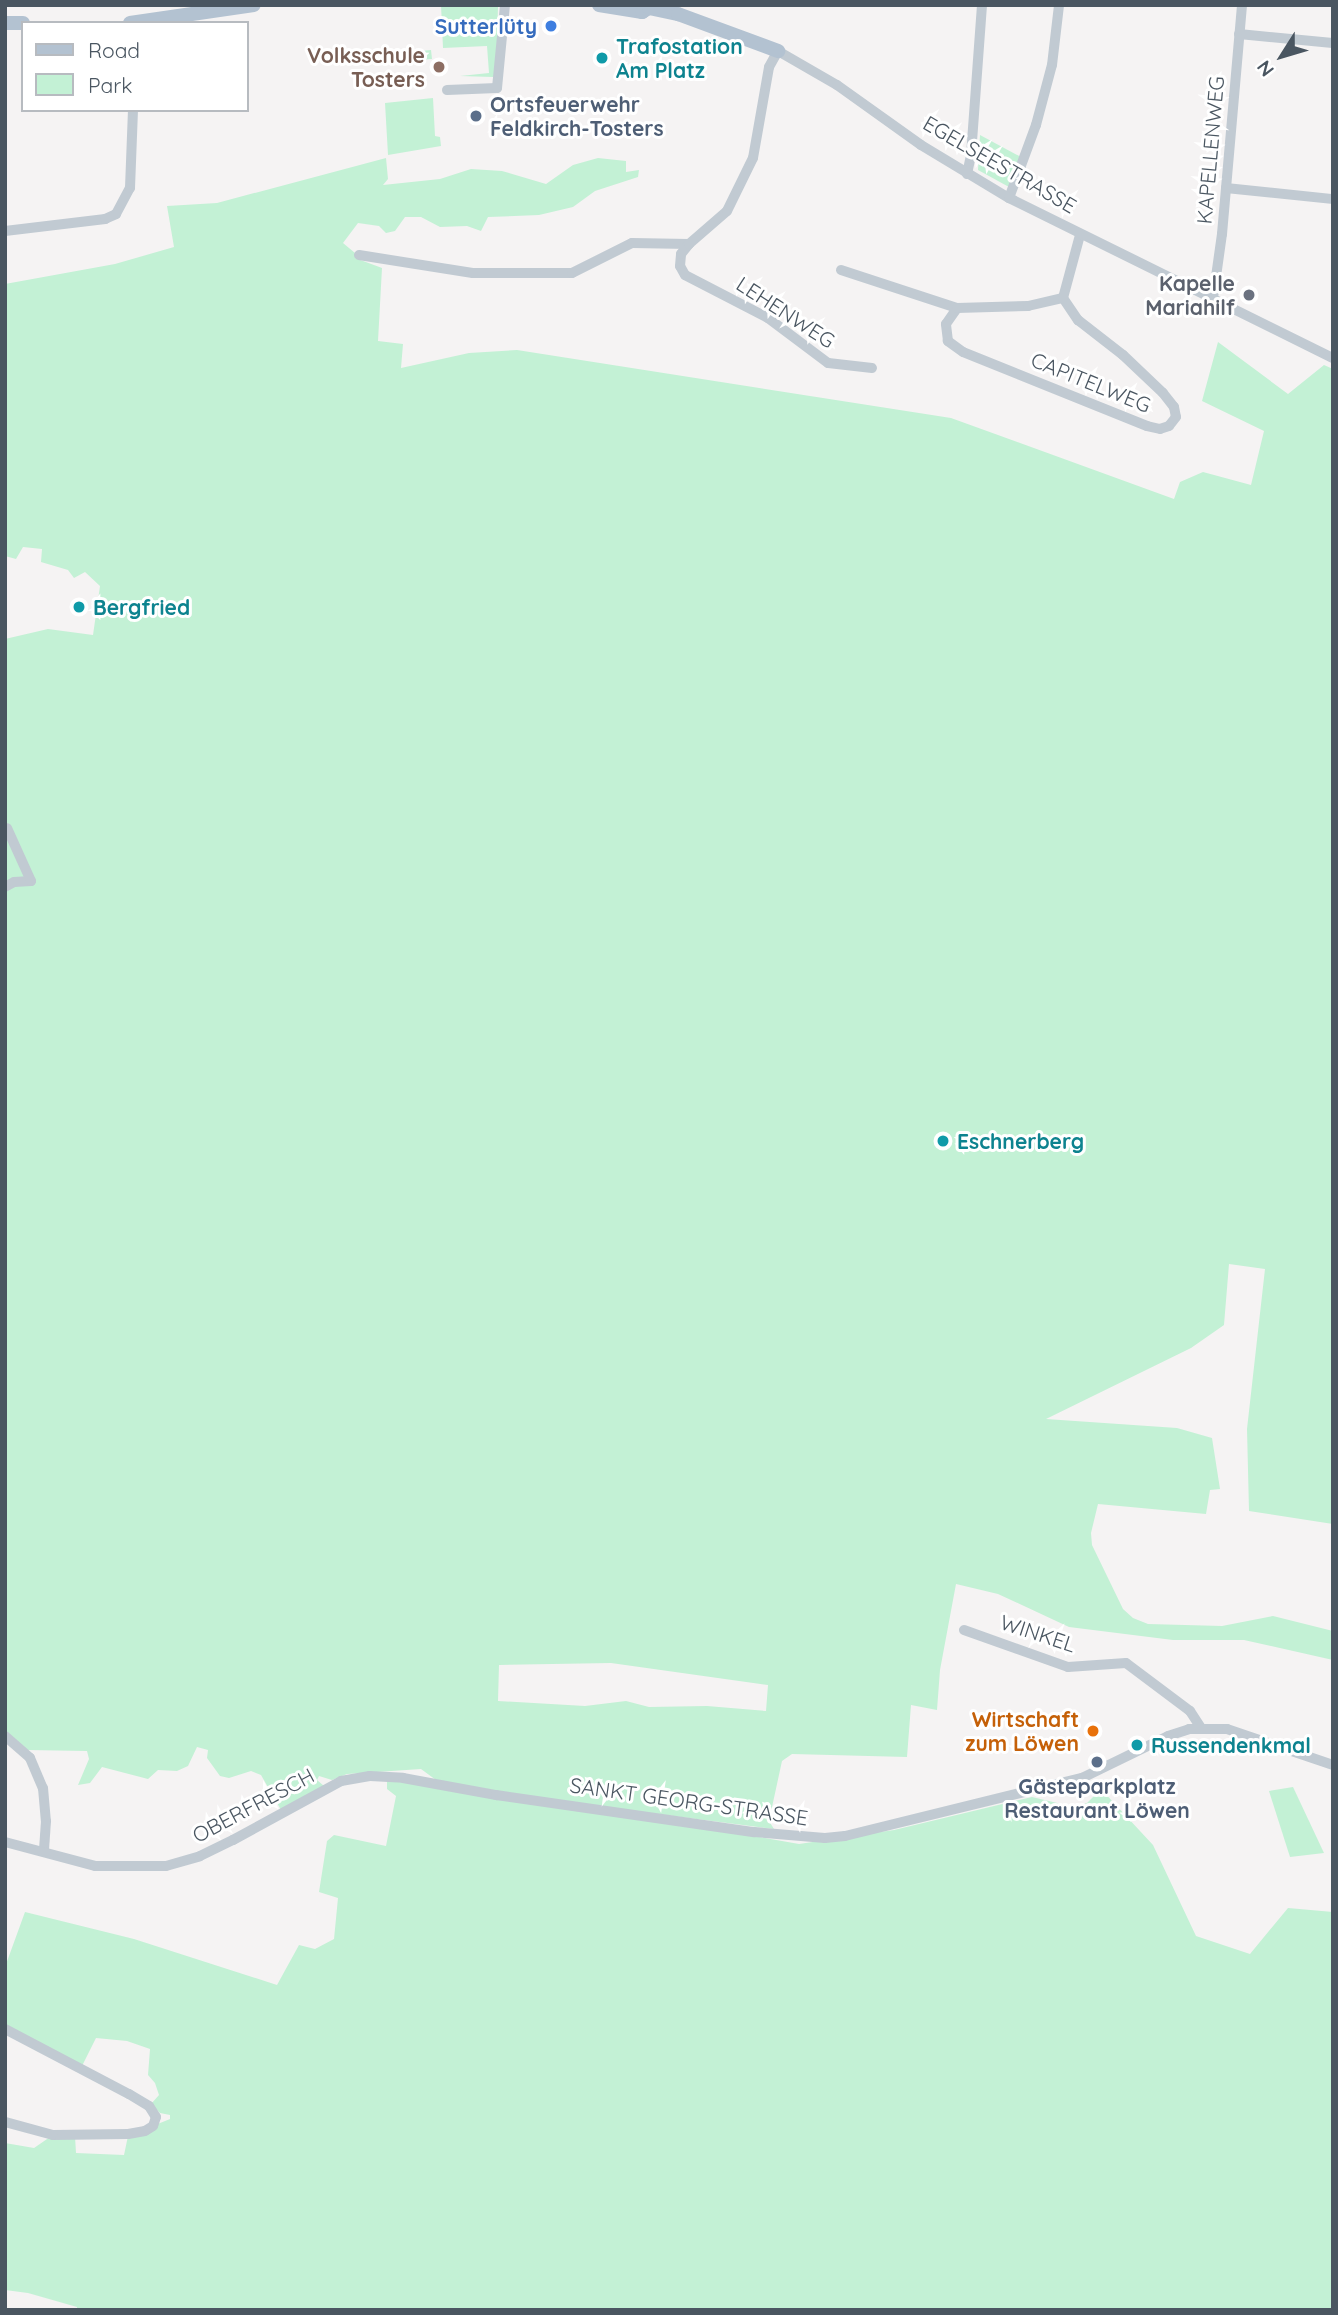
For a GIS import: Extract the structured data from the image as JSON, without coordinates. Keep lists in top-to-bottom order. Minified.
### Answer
{"streets":{"main road":["EGELSEESTRASSE"],"street":["KAPELLENWEG","LEHENWEG","CAPITELWEG","WINKEL","SANKT GEORG-STRASSE","OBERFRESCH"]},"crossings":[["KAPELLENWEG","EGELSEESTRASSE"],["WINKEL","SANKT GEORG-STRASSE"],["SANKT GEORG-STRASSE","OBERFRESCH"]],"places":["Sutterlüty","Trafostation Am Platz","Volksschule Tosters","Ortsfeuerwehr Feldkirch-Tosters","Kapelle Mariahilf","Bergfried","Eschnerberg","Wirtschaft zum Löwen","Russendenkmal","Gästeparkplatz Restaurant Löwen"],"legend":["Road","Park"],"north":"bottom left"}
